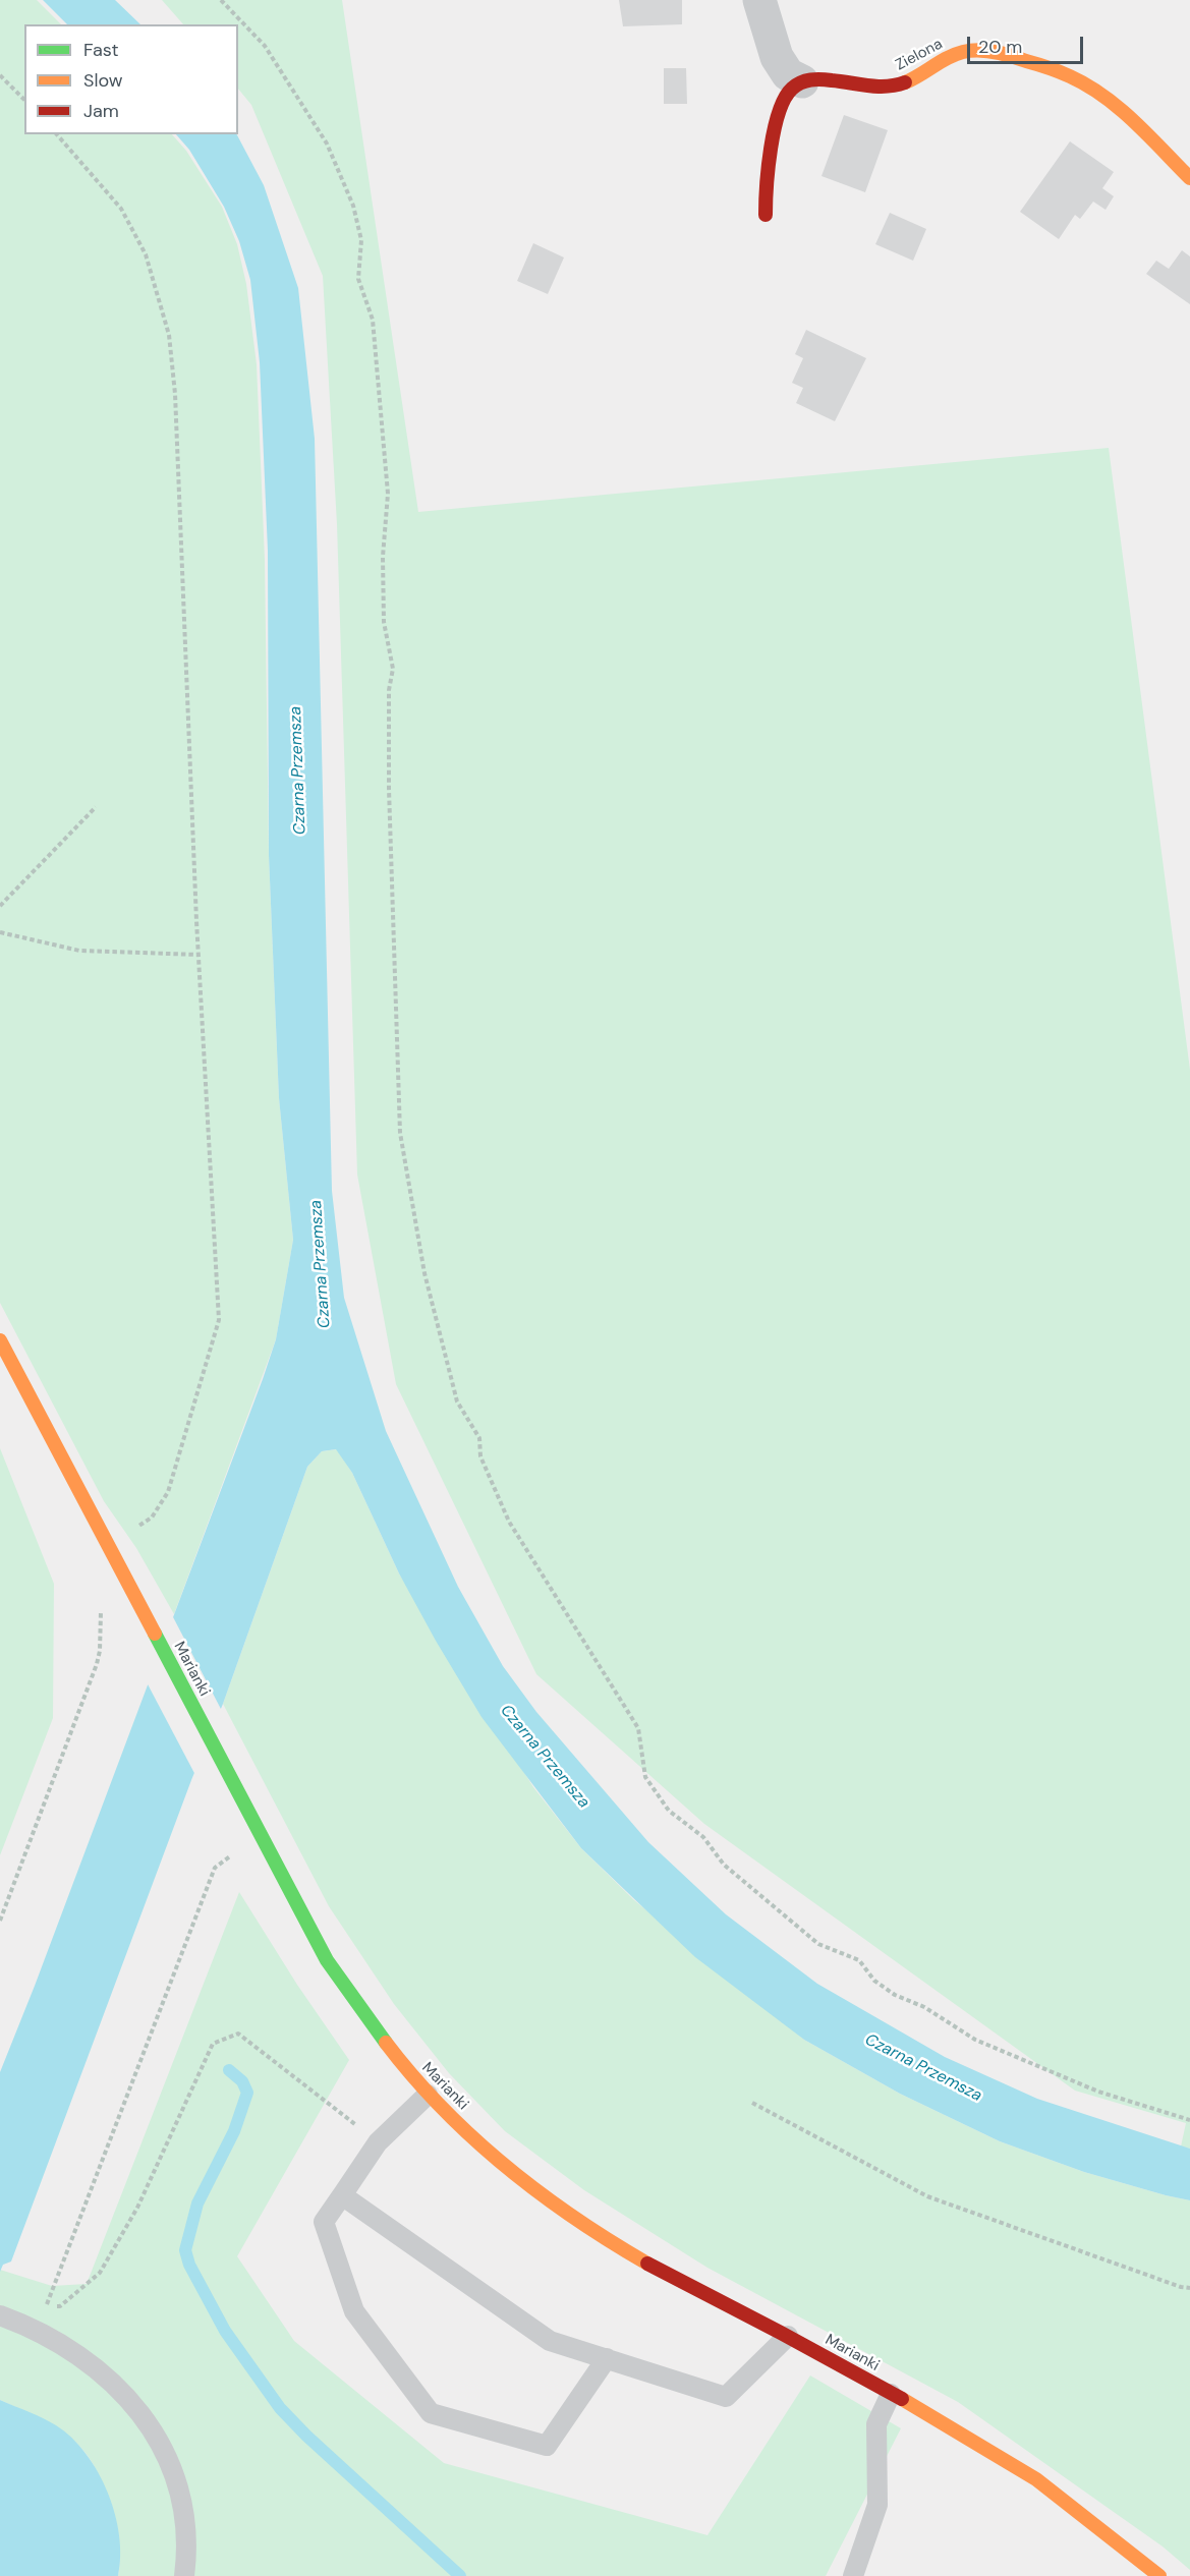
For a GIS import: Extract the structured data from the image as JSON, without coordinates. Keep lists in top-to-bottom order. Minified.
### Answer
{"streets":{"street":["Zielona","Marianki"]},"water":["Czarna Przemsza"],"legend":["Fast","Slow","Jam"],"scale_bar":"20 m"}
